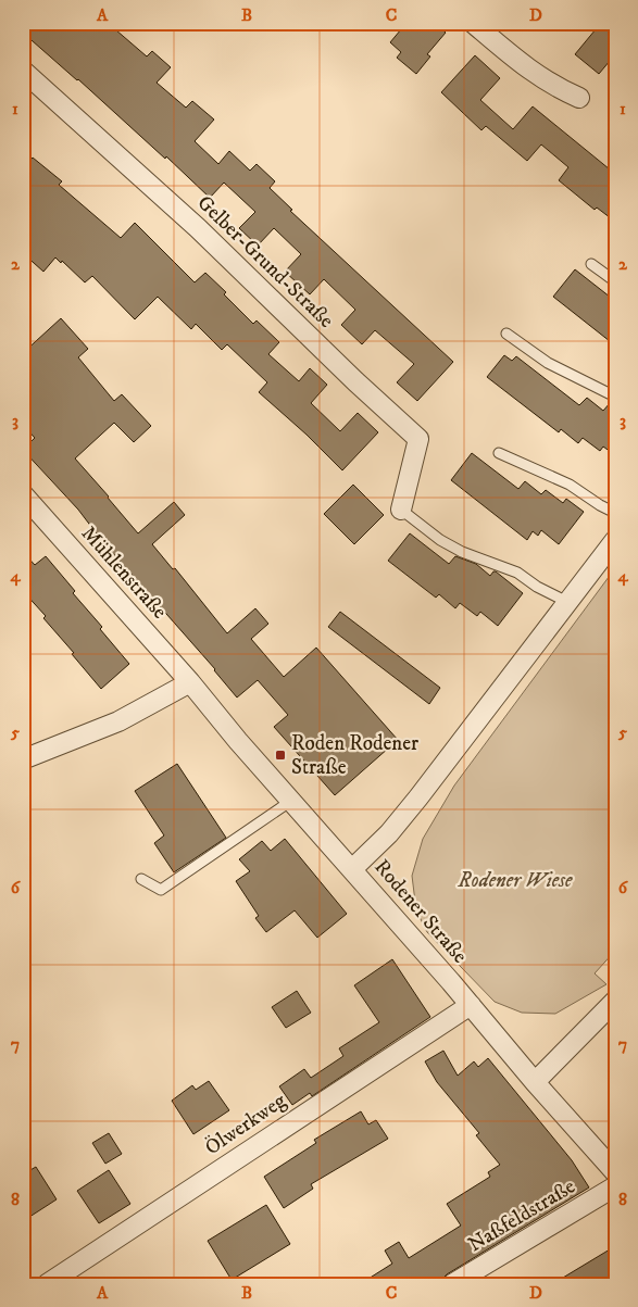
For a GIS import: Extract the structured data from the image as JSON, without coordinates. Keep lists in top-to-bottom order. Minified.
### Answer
{"streets":{"street":["Gelber-Grund-Straße","Mühlenstraße","Rodener Straße","Ölwerkweg","Naßfeldstraße"]},"crossings":[["Mühlenstraße","Rodener Straße"],["Rodener Straße","Ölwerkweg"]],"parks":["Rodener Wiese"],"places":{"transit":["Roden Rodener Straße"]},"grid":{"columns":["A","B","C","D"],"rows":["1","2","3","4","5","6","7","8"]}}
